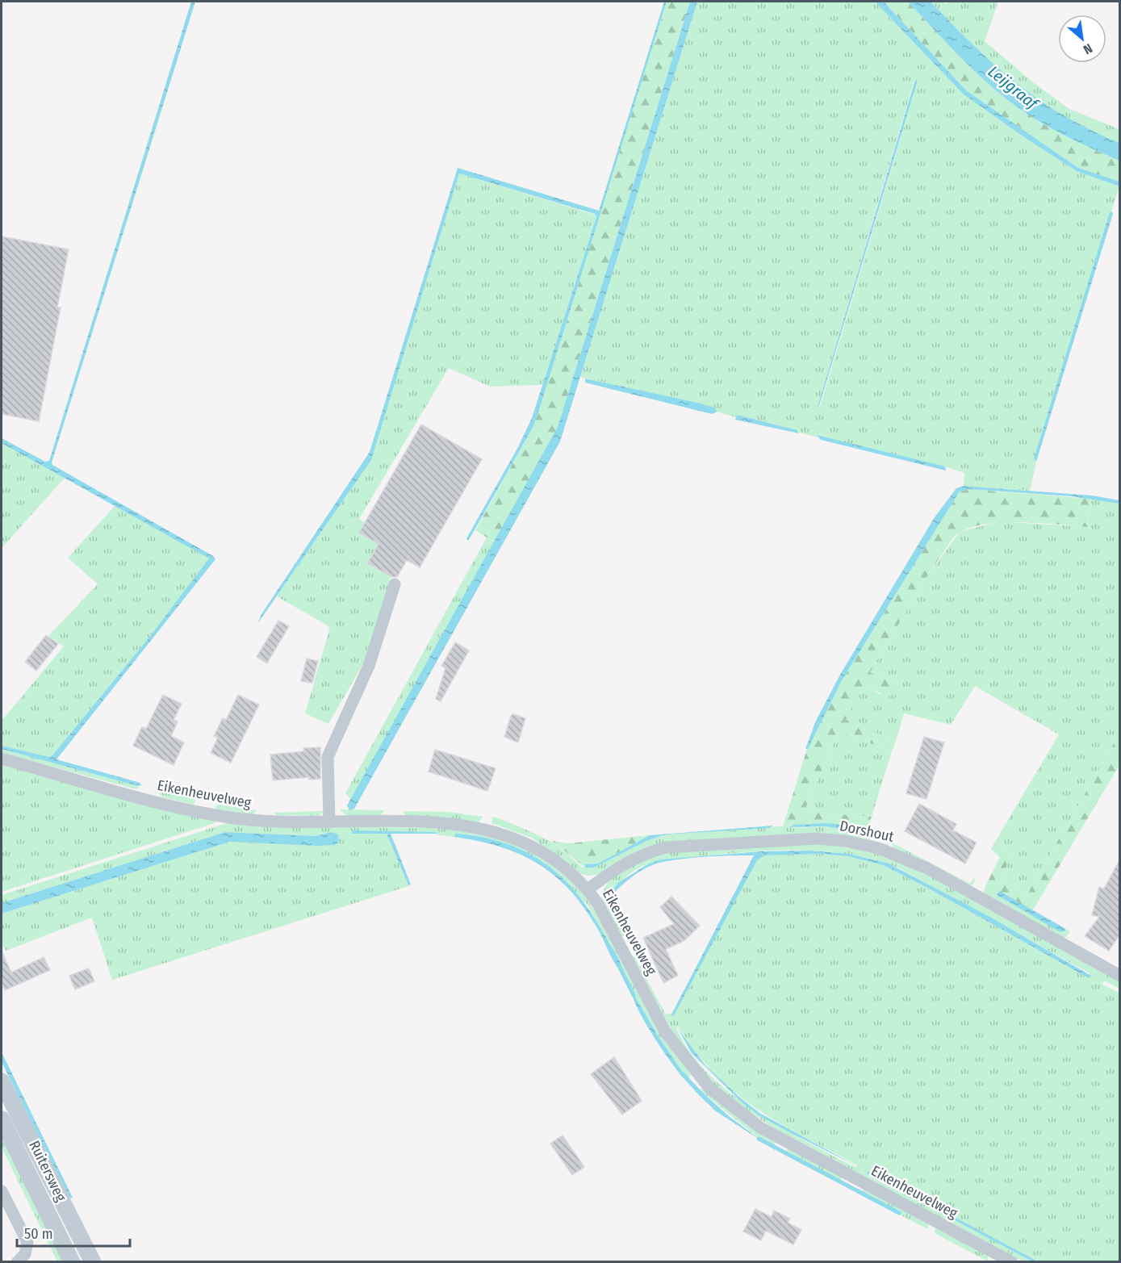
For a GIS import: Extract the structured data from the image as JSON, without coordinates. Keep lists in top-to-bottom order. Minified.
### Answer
{"streets":{"street":["Eikenheuvelweg","Dorshout","Ruitersweg"]},"crossings":[["Eikenheuvelweg","Dorshout"]],"water":["Leijgraaf"],"scale_bar":"50 m","north":"bottom right"}
